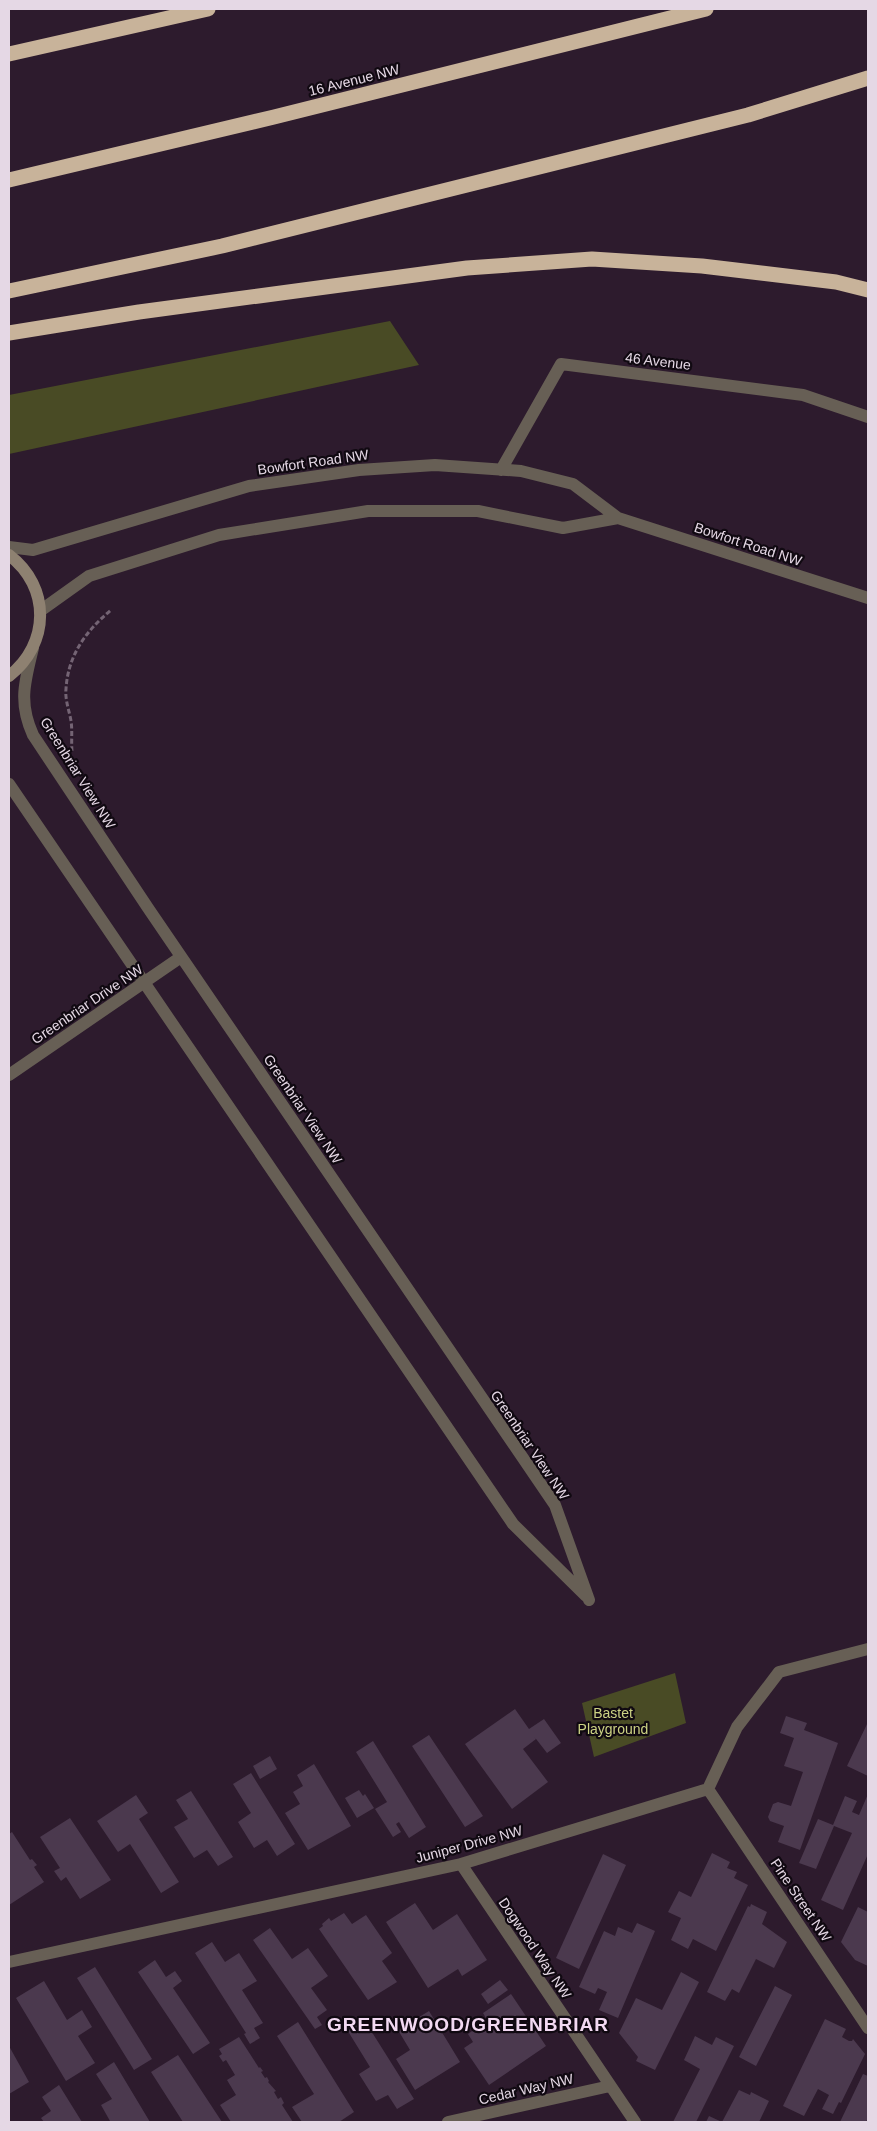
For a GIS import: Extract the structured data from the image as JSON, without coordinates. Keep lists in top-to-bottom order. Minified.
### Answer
{"streets":{"highway":["16 Avenue NW"],"street":["46 Avenue","Bowfort Road NW","Greenbriar View NW","Greenbriar Drive NW","Juniper Drive NW","Pine Street NW","Dogwood Way NW","Cedar Way NW"]},"crossings":[["46 Avenue","Bowfort Road NW"],["Greenbriar View NW","Greenbriar Drive NW"],["Juniper Drive NW","Pine Street NW"],["Juniper Drive NW","Dogwood Way NW"],["Dogwood Way NW","Cedar Way NW"]],"districts":["GREENWOOD/GREENBRIAR"],"parks":["Bastet Playground"]}
